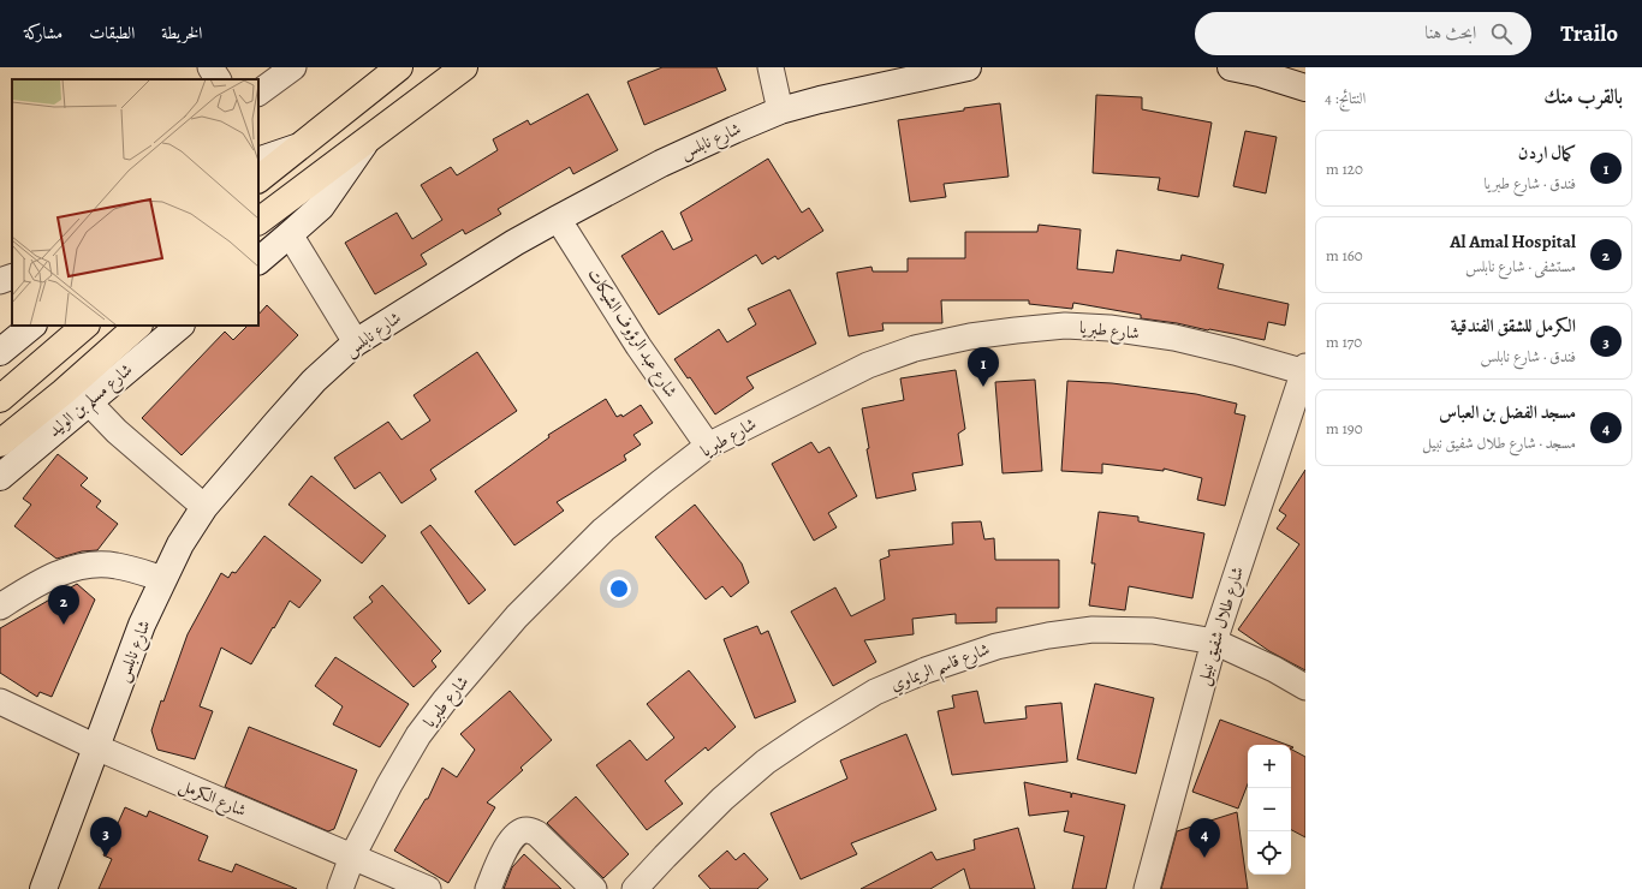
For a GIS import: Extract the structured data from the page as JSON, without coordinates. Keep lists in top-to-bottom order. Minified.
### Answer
{"streets":{"highway":["شارع مسلم بن الوليد"],"street":["شارع نابلس","شارع طبريا","شارع عبد الرؤوف الشيكات","شارع طلال شفيق نبيل","شارع قاسم الريماوي","شارع الكرمل"]},"crossings":[["شارع نابلس","شارع عبد الرؤوف الشيكات"],["شارع نابلس","شارع الكرمل"],["شارع طبريا","شارع عبد الرؤوف الشيكات"],["شارع طبريا","شارع طلال شفيق نبيل"],["شارع طبريا","شارع الكرمل"],["شارع طلال شفيق نبيل","شارع قاسم الريماوي"]],"page":{"header":"Trailo","search":"ابحث هنا","nav":["الخريطة","الطبقات","مشاركة"],"heading":["بالقرب منك","النتائج: 4"],"list":[{"mark":"1","name":"كمال اردن","note":"فندق · شارع طبريا","value":"120 m"},{"mark":"2","name":"Al Amal Hospital","note":"مستشفى · شارع نابلس","value":"160 m"},{"mark":"3","name":"الكرمل للشقق الفندقية","note":"فندق · شارع نابلس","value":"170 m"},{"mark":"4","name":"مسجد الفضل بن العباس","note":"مسجد · شارع طلال شفيق نبيل","value":"190 m"}],"pins":["1","2","3","4"],"map_buttons":["+","−"]}}
